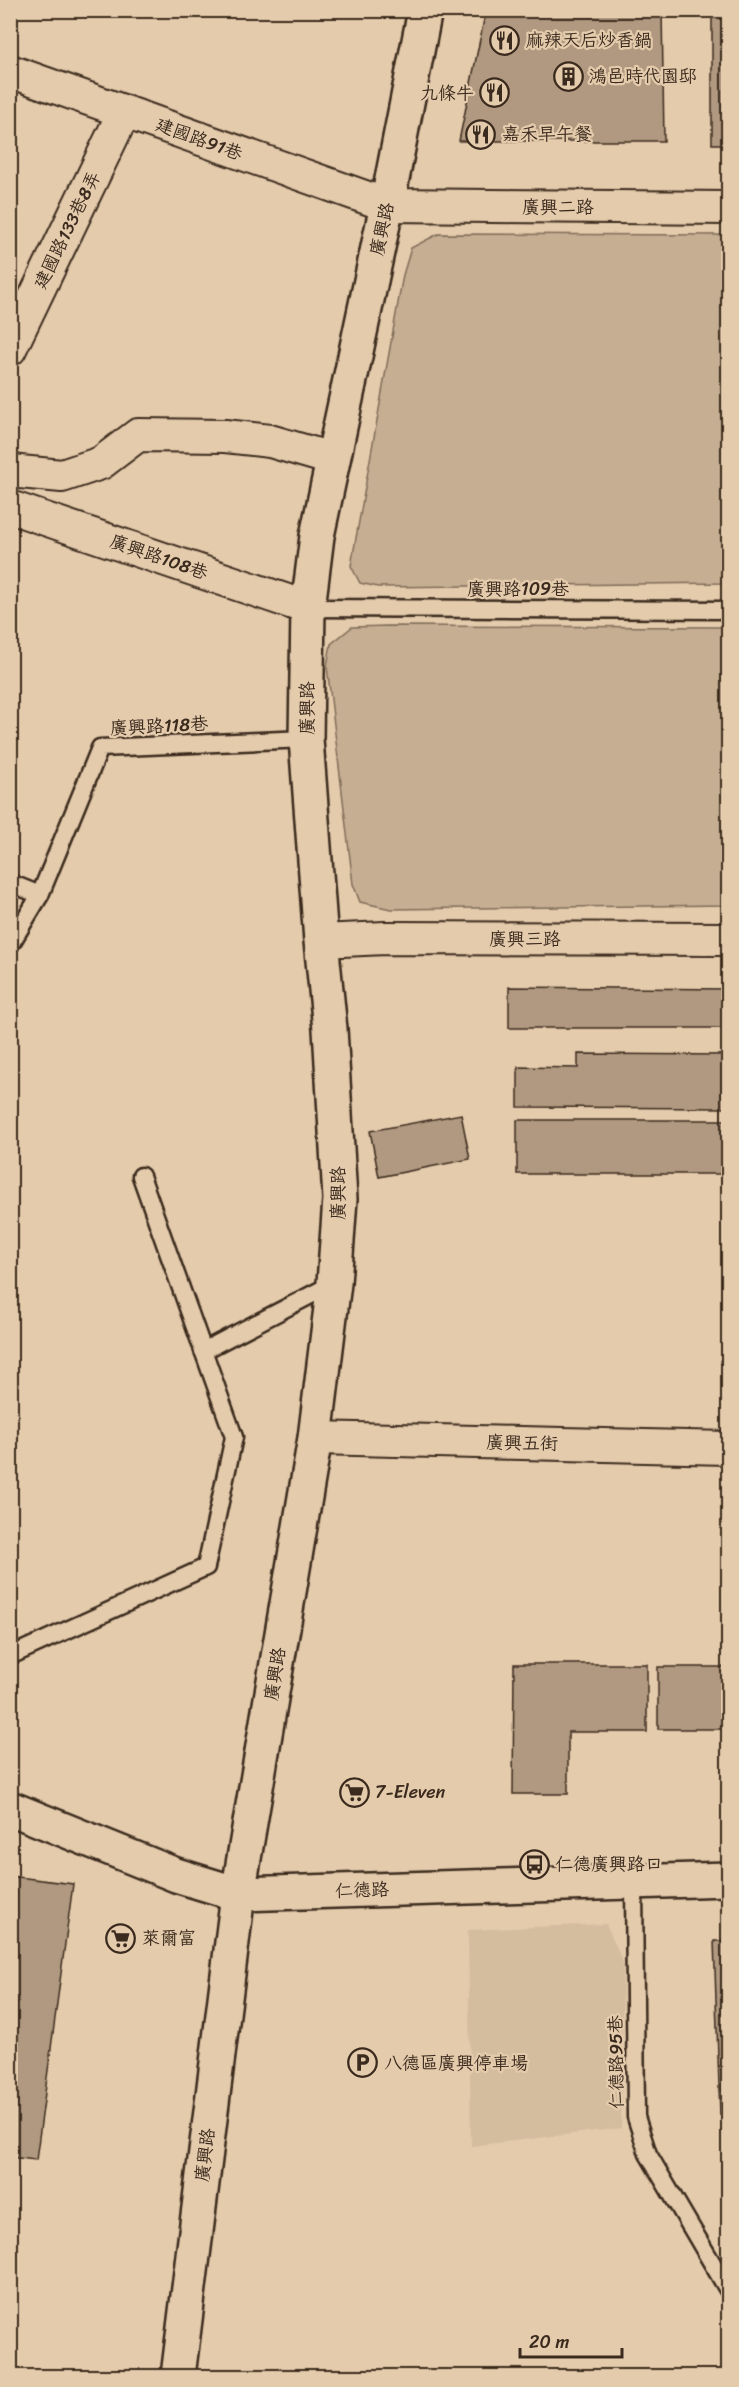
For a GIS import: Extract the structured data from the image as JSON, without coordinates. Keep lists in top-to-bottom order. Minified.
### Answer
{"streets":{"street":["建國路91巷","廣興二路","廣興路","建國路133巷8弄","廣興路108巷","廣興三路","廣興五街","仁德路"],"lane":["廣興路109巷","廣興路118巷","仁德路95巷"]},"crossings":[["建國路91巷","廣興二路"],["建國路91巷","廣興路"],["建國路91巷","建國路133巷8弄"],["廣興二路","廣興路"],["廣興路","廣興路108巷"],["廣興路","廣興路109巷"],["廣興路","廣興路118巷"],["廣興路","廣興三路"],["廣興路","廣興五街"],["廣興路","仁德路"],["廣興路108巷","廣興路109巷"],["仁德路","仁德路95巷"]],"places":{"restaurant":["麻辣天后炒香鍋","九條牛","嘉禾早午餐"],"building":["鴻邑時代園邸"],"supermarket":["7-Eleven","萊爾富"],"bus stop":["仁德廣興路口"],"parking":["八德區廣興停車場"]},"scale_bar":"20 m"}
